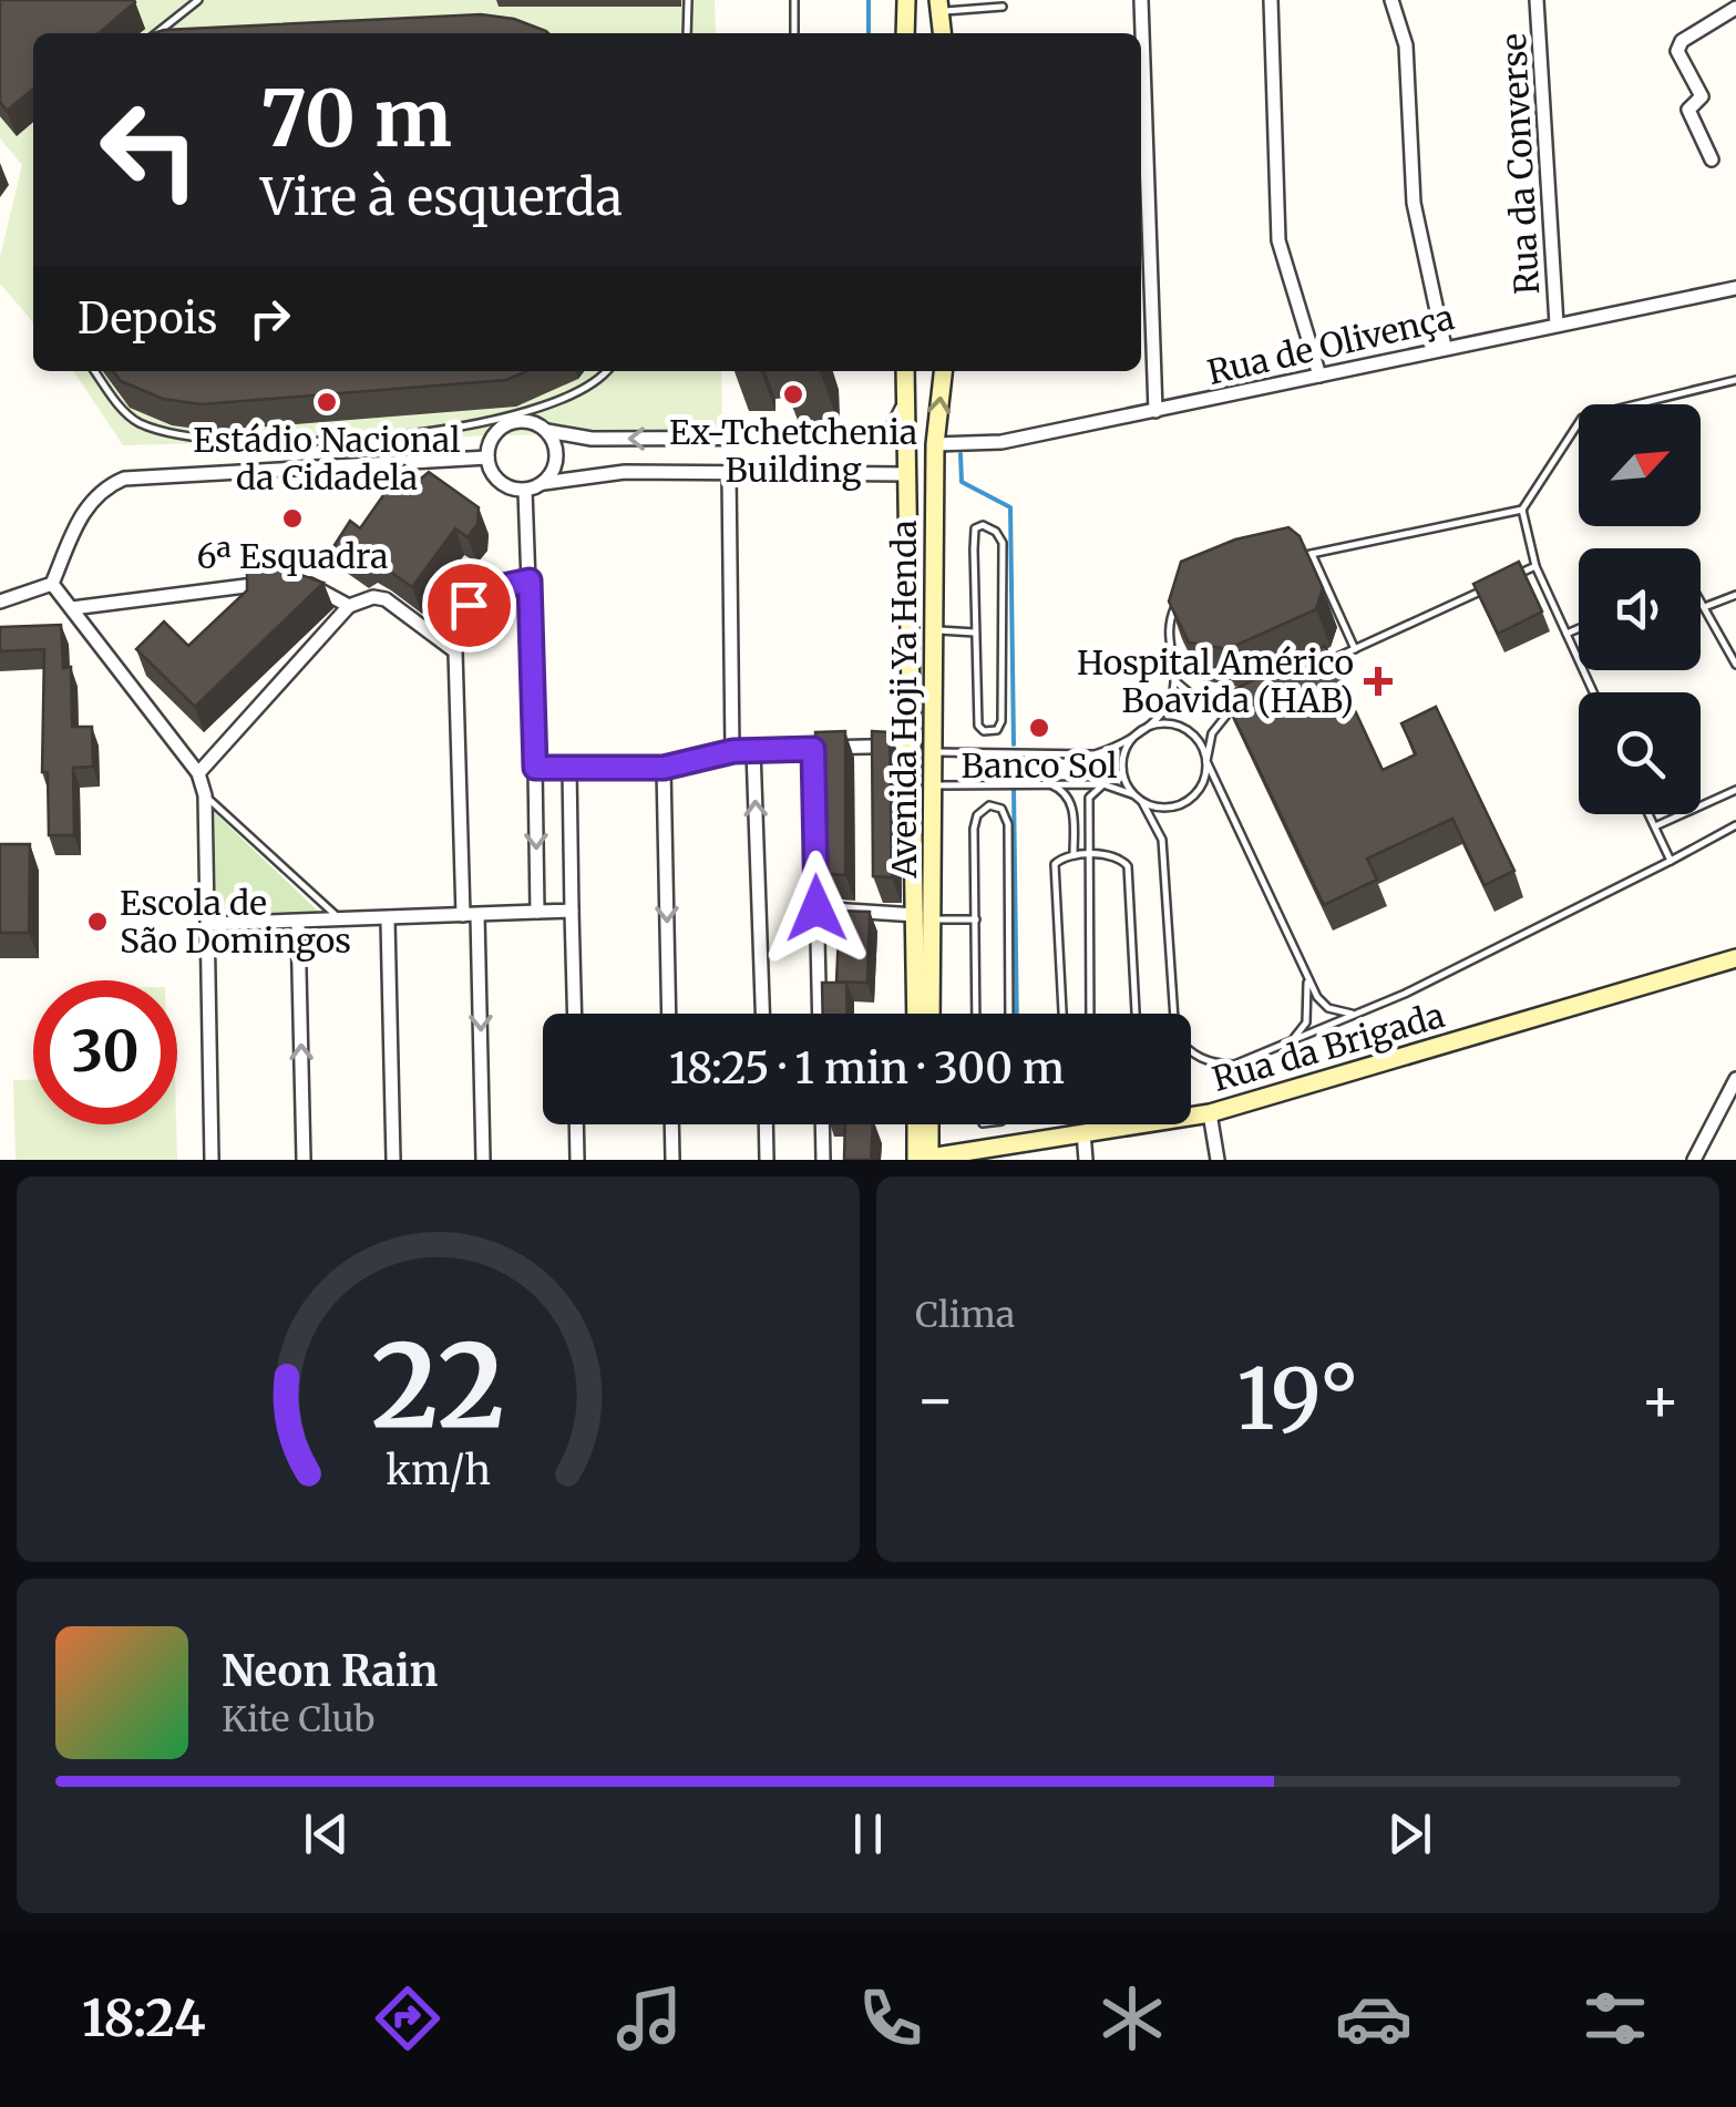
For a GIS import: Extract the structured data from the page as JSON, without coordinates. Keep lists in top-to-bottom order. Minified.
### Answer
{"streets":{"main road":["Avenida Hoji Ya Henda","Rua da Brigada"],"street":["Rua da Converse","Rua de Olivença"]},"crossings":[["Rua da Converse","Rua de Olivença"],["Rua de Olivença","Avenida Hoji Ya Henda"]],"places":{"other":["Ex-Tchetchenia Building","Estádio Nacional da Cidadela","6ª Esquadra","Banco Sol","Escola de São Domingos"],"health":["Hospital Américo Boavida (HAB)"]},"north":"top right","page":{"turn":["70 m","Vire à esquerda"],"then":"Depois","limit":"30","trip":"18:25 · 1 min · 300 m","tile":"Clima","heat":["−","19°","+"],"song":["Neon Rain","Kite Club"],"tabs":"18:24","gauge":["22","km/h"]}}
